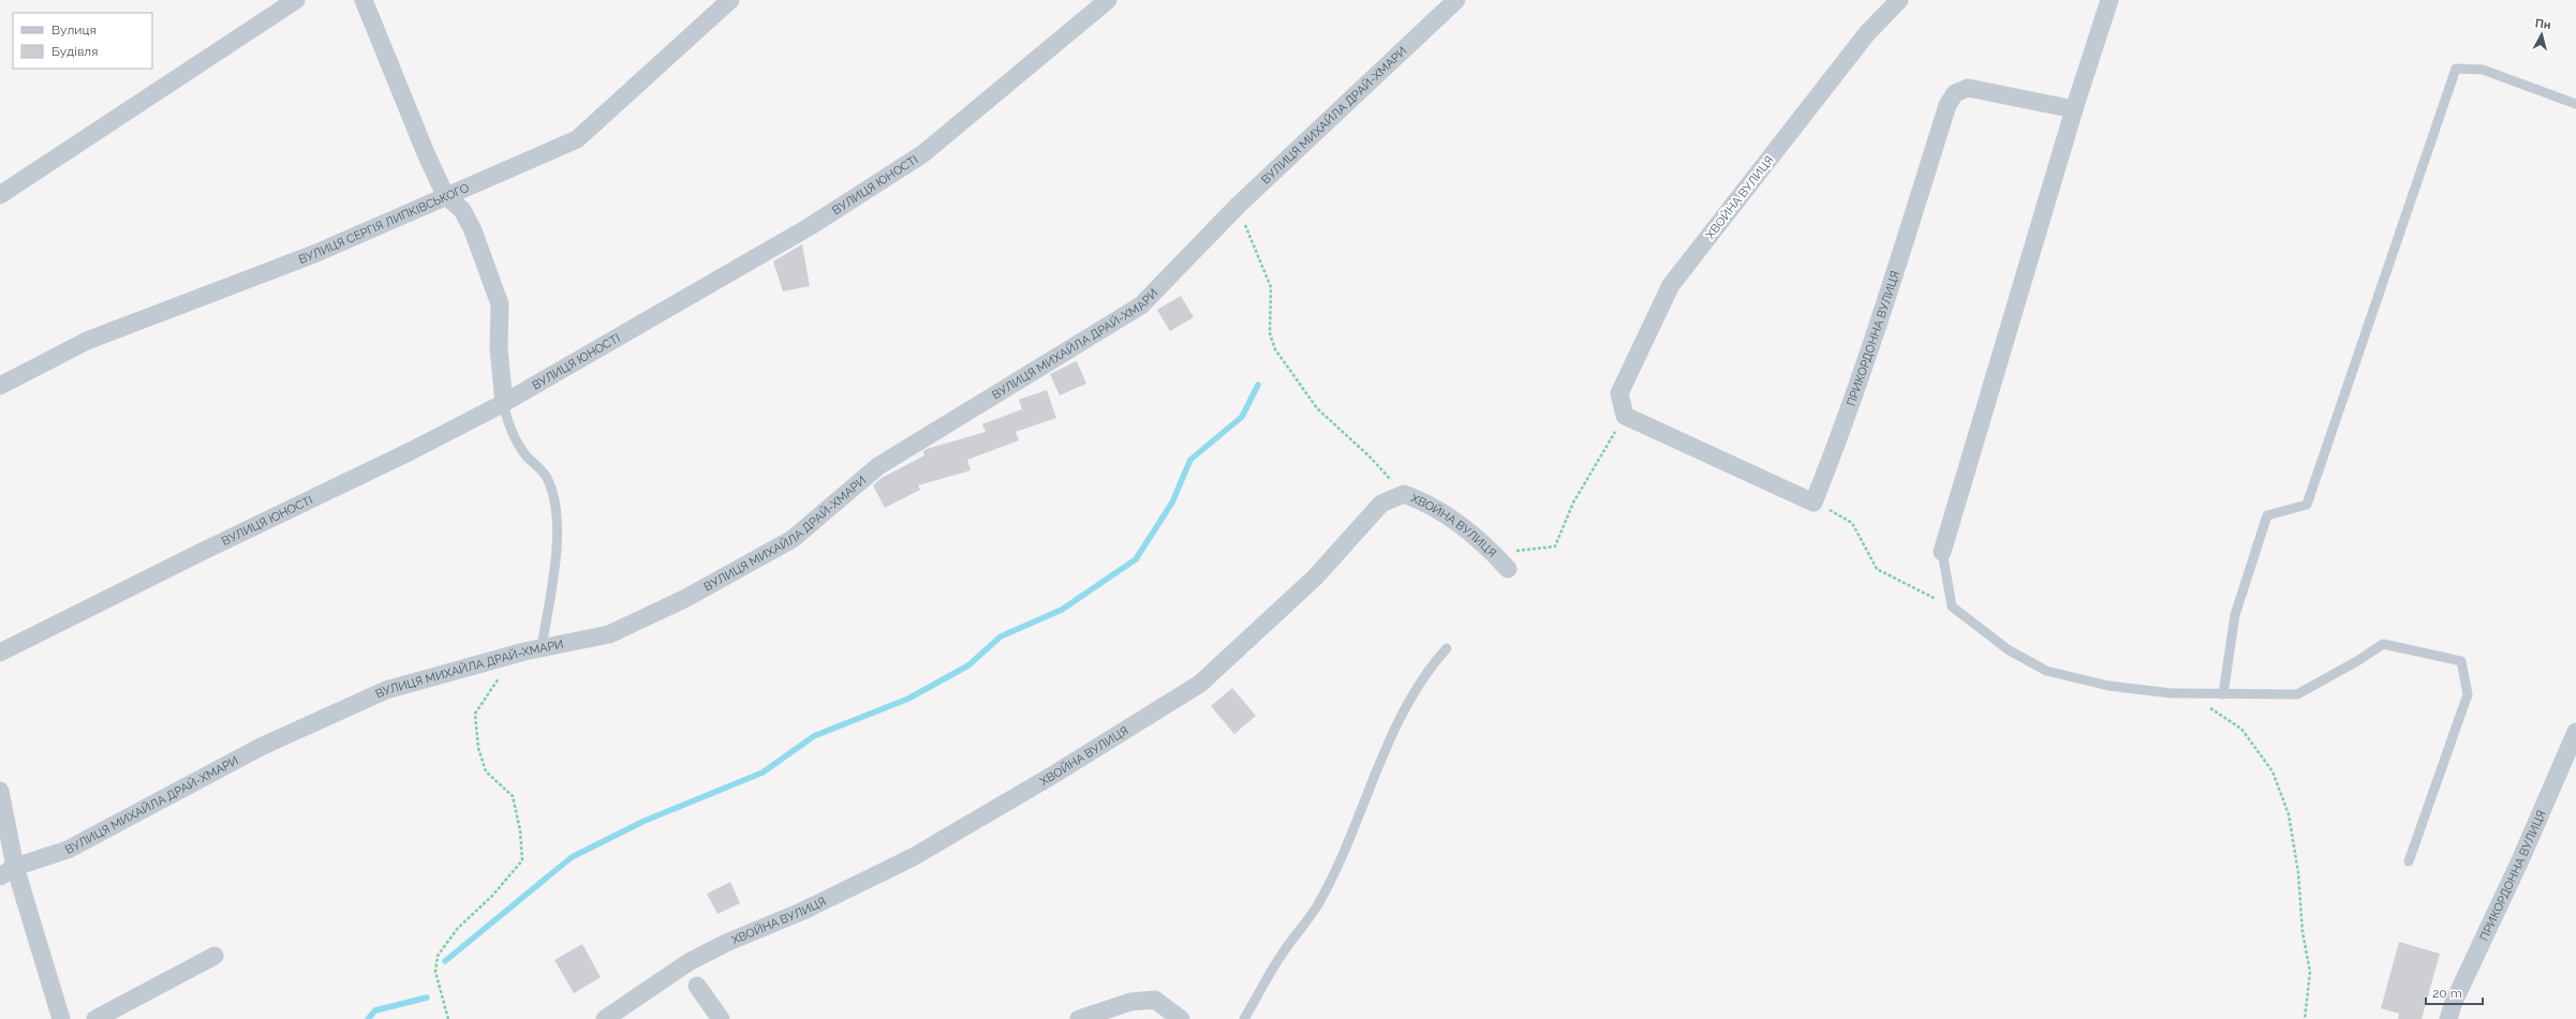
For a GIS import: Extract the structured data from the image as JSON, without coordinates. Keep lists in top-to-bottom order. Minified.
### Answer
{"streets":{"street":["ВУЛИЦЯ МИХАЙЛА ДРАЙ-ХМАРИ","ВУЛИЦЯ ЮНОСТІ","ХВОЙНА ВУЛИЦЯ","ВУЛИЦЯ СЕРГІЯ ЛИПКІВСЬКОГО","ПРИКОРДОННА ВУЛИЦЯ"]},"legend":["Вулиця","Будівля"],"scale_bar":"20 m","north":"top"}
